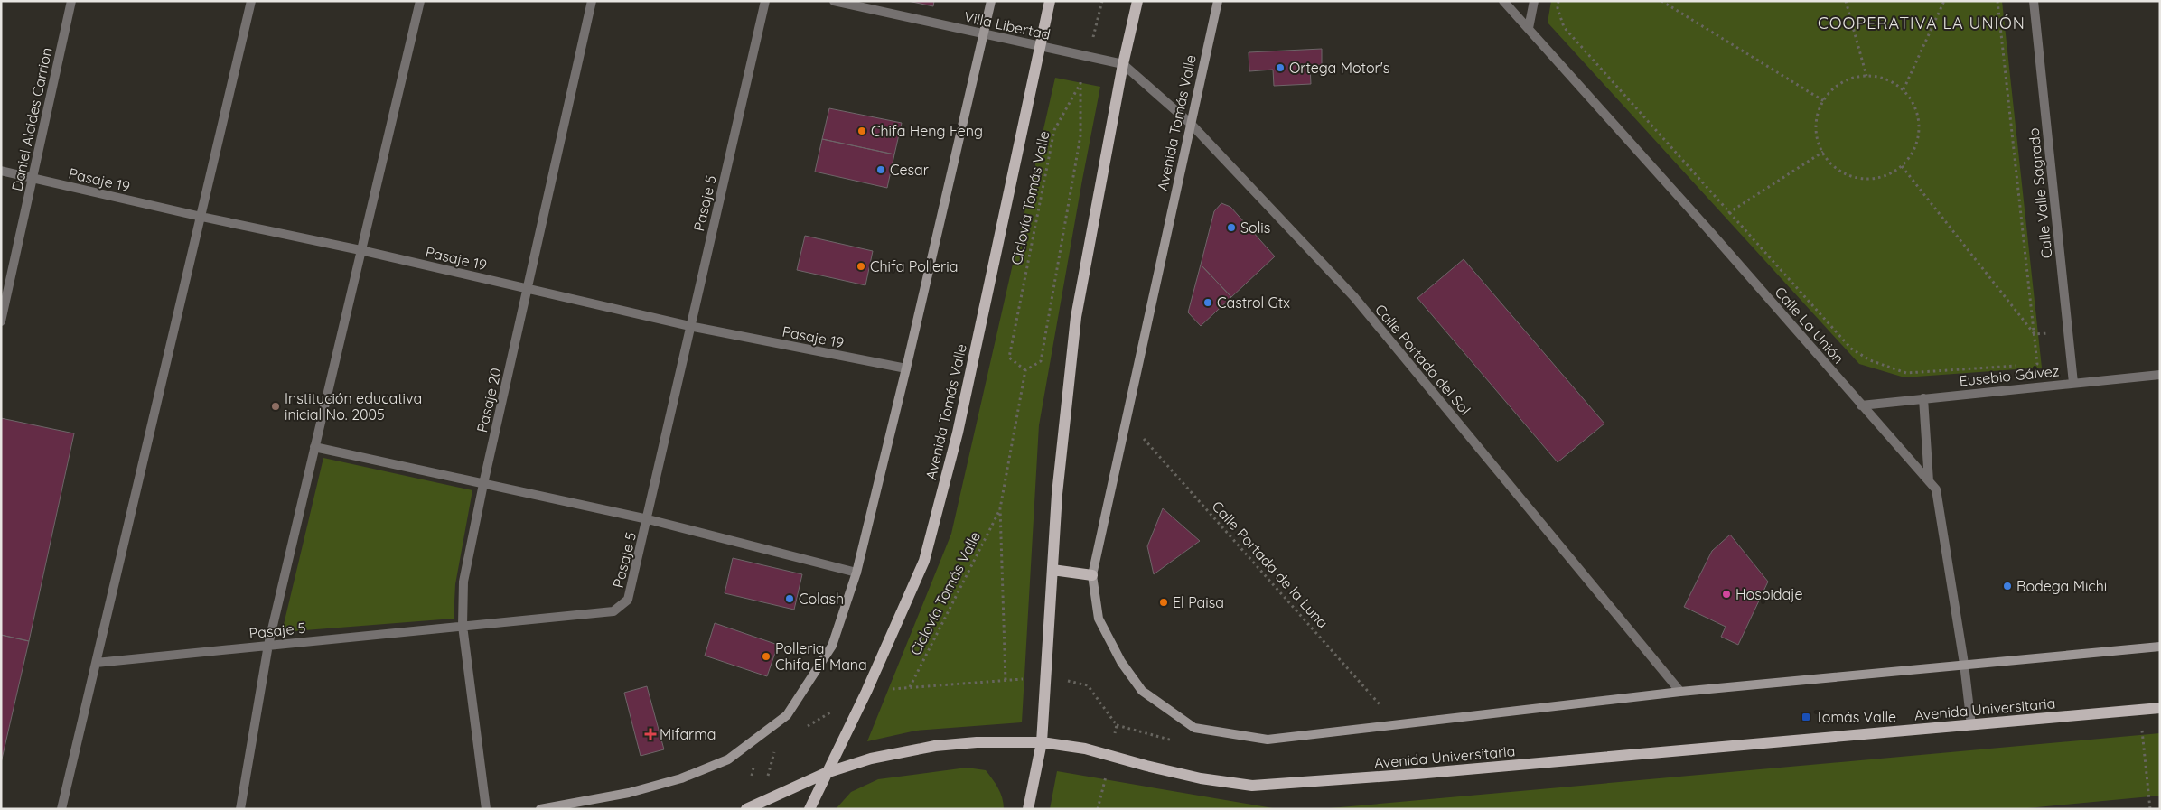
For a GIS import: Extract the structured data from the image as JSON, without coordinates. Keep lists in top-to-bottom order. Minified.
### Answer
{"streets":{"main road":["Avenida Tomás Valle","Avenida Universitaria"],"street":["Villa Libertad","Daniel Alcides Carrion","Pasaje 19","Calle Valle Sagrado","Pasaje 5","Calle La Unión","Calle Portada del Sol","Eusebio Gálvez","Pasaje 20"],"path":["Ciclovía Tomás Valle","Calle Portada de la Luna"]},"crossings":[["Villa Libertad","Avenida Tomás Valle"],["Villa Libertad","Calle Portada del Sol"],["Daniel Alcides Carrion","Pasaje 19"],["Avenida Tomás Valle","Calle Portada del Sol"],["Avenida Tomás Valle","Calle Portada de la Luna"],["Avenida Tomás Valle","Avenida Universitaria"],["Pasaje 19","Pasaje 5"],["Pasaje 19","Pasaje 20"],["Calle Valle Sagrado","Eusebio Gálvez"],["Pasaje 5","Pasaje 20"],["Calle La Unión","Eusebio Gálvez"],["Calle La Unión","Avenida Universitaria"]],"districts":["COOPERATIVA LA UNIÓN"],"places":{"other":["Ortega Motor's","Chifa Heng Feng","Cesar","Solis","Chifa Polleria","Castrol Gtx","Institución educativa inicial No. 2005","Bodega Michi","Hospidaje","Colash","El Paisa","Polleria Chifa El Mana"],"transit":["Tomás Valle"],"health":["Mifarma"]}}
